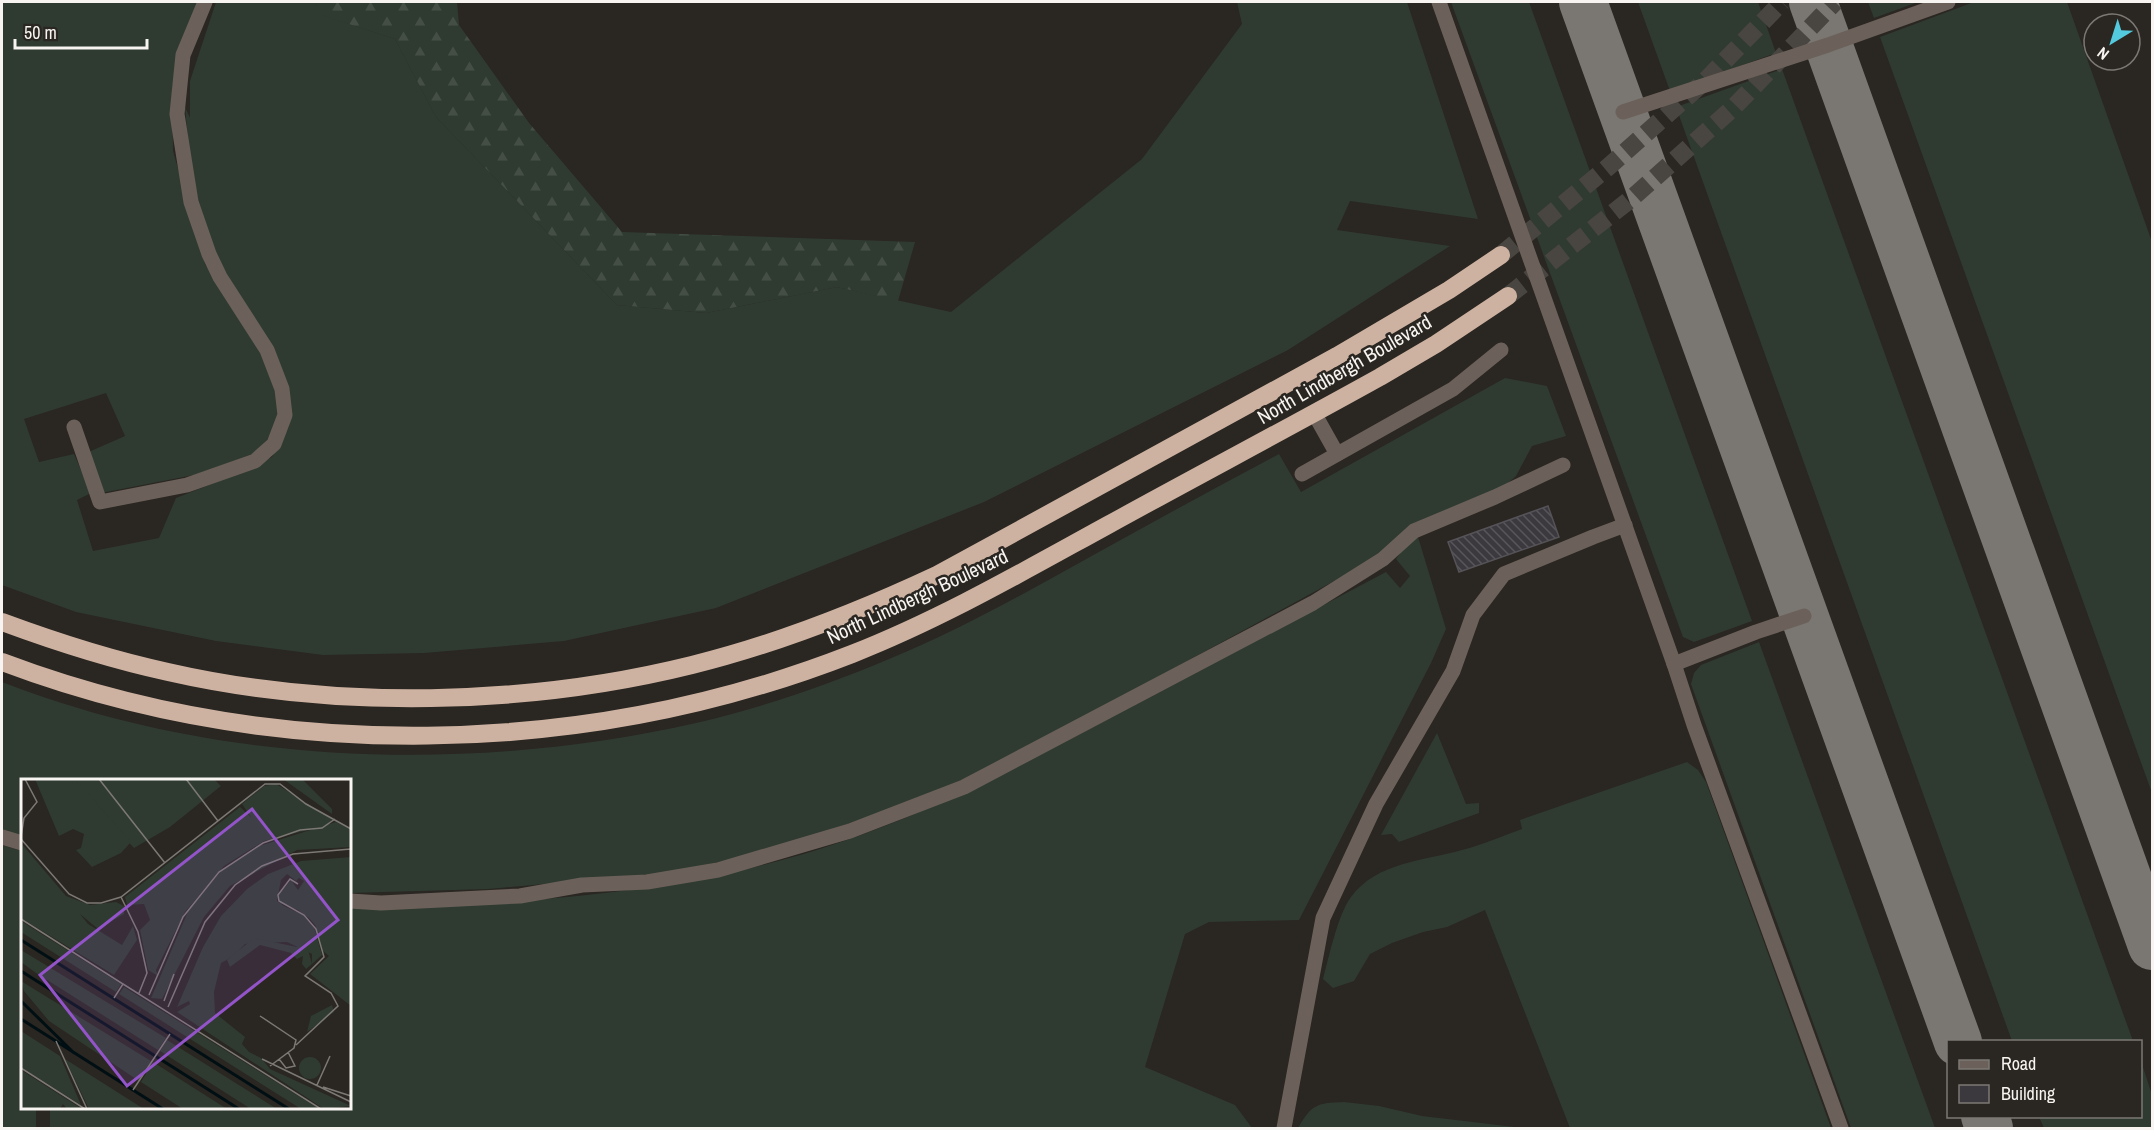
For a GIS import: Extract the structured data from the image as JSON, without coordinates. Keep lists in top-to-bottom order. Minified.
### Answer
{"streets":{"highway":["North Lindbergh Boulevard"]},"legend":["Road","Building"],"scale_bar":"50 m","north":"bottom left"}
